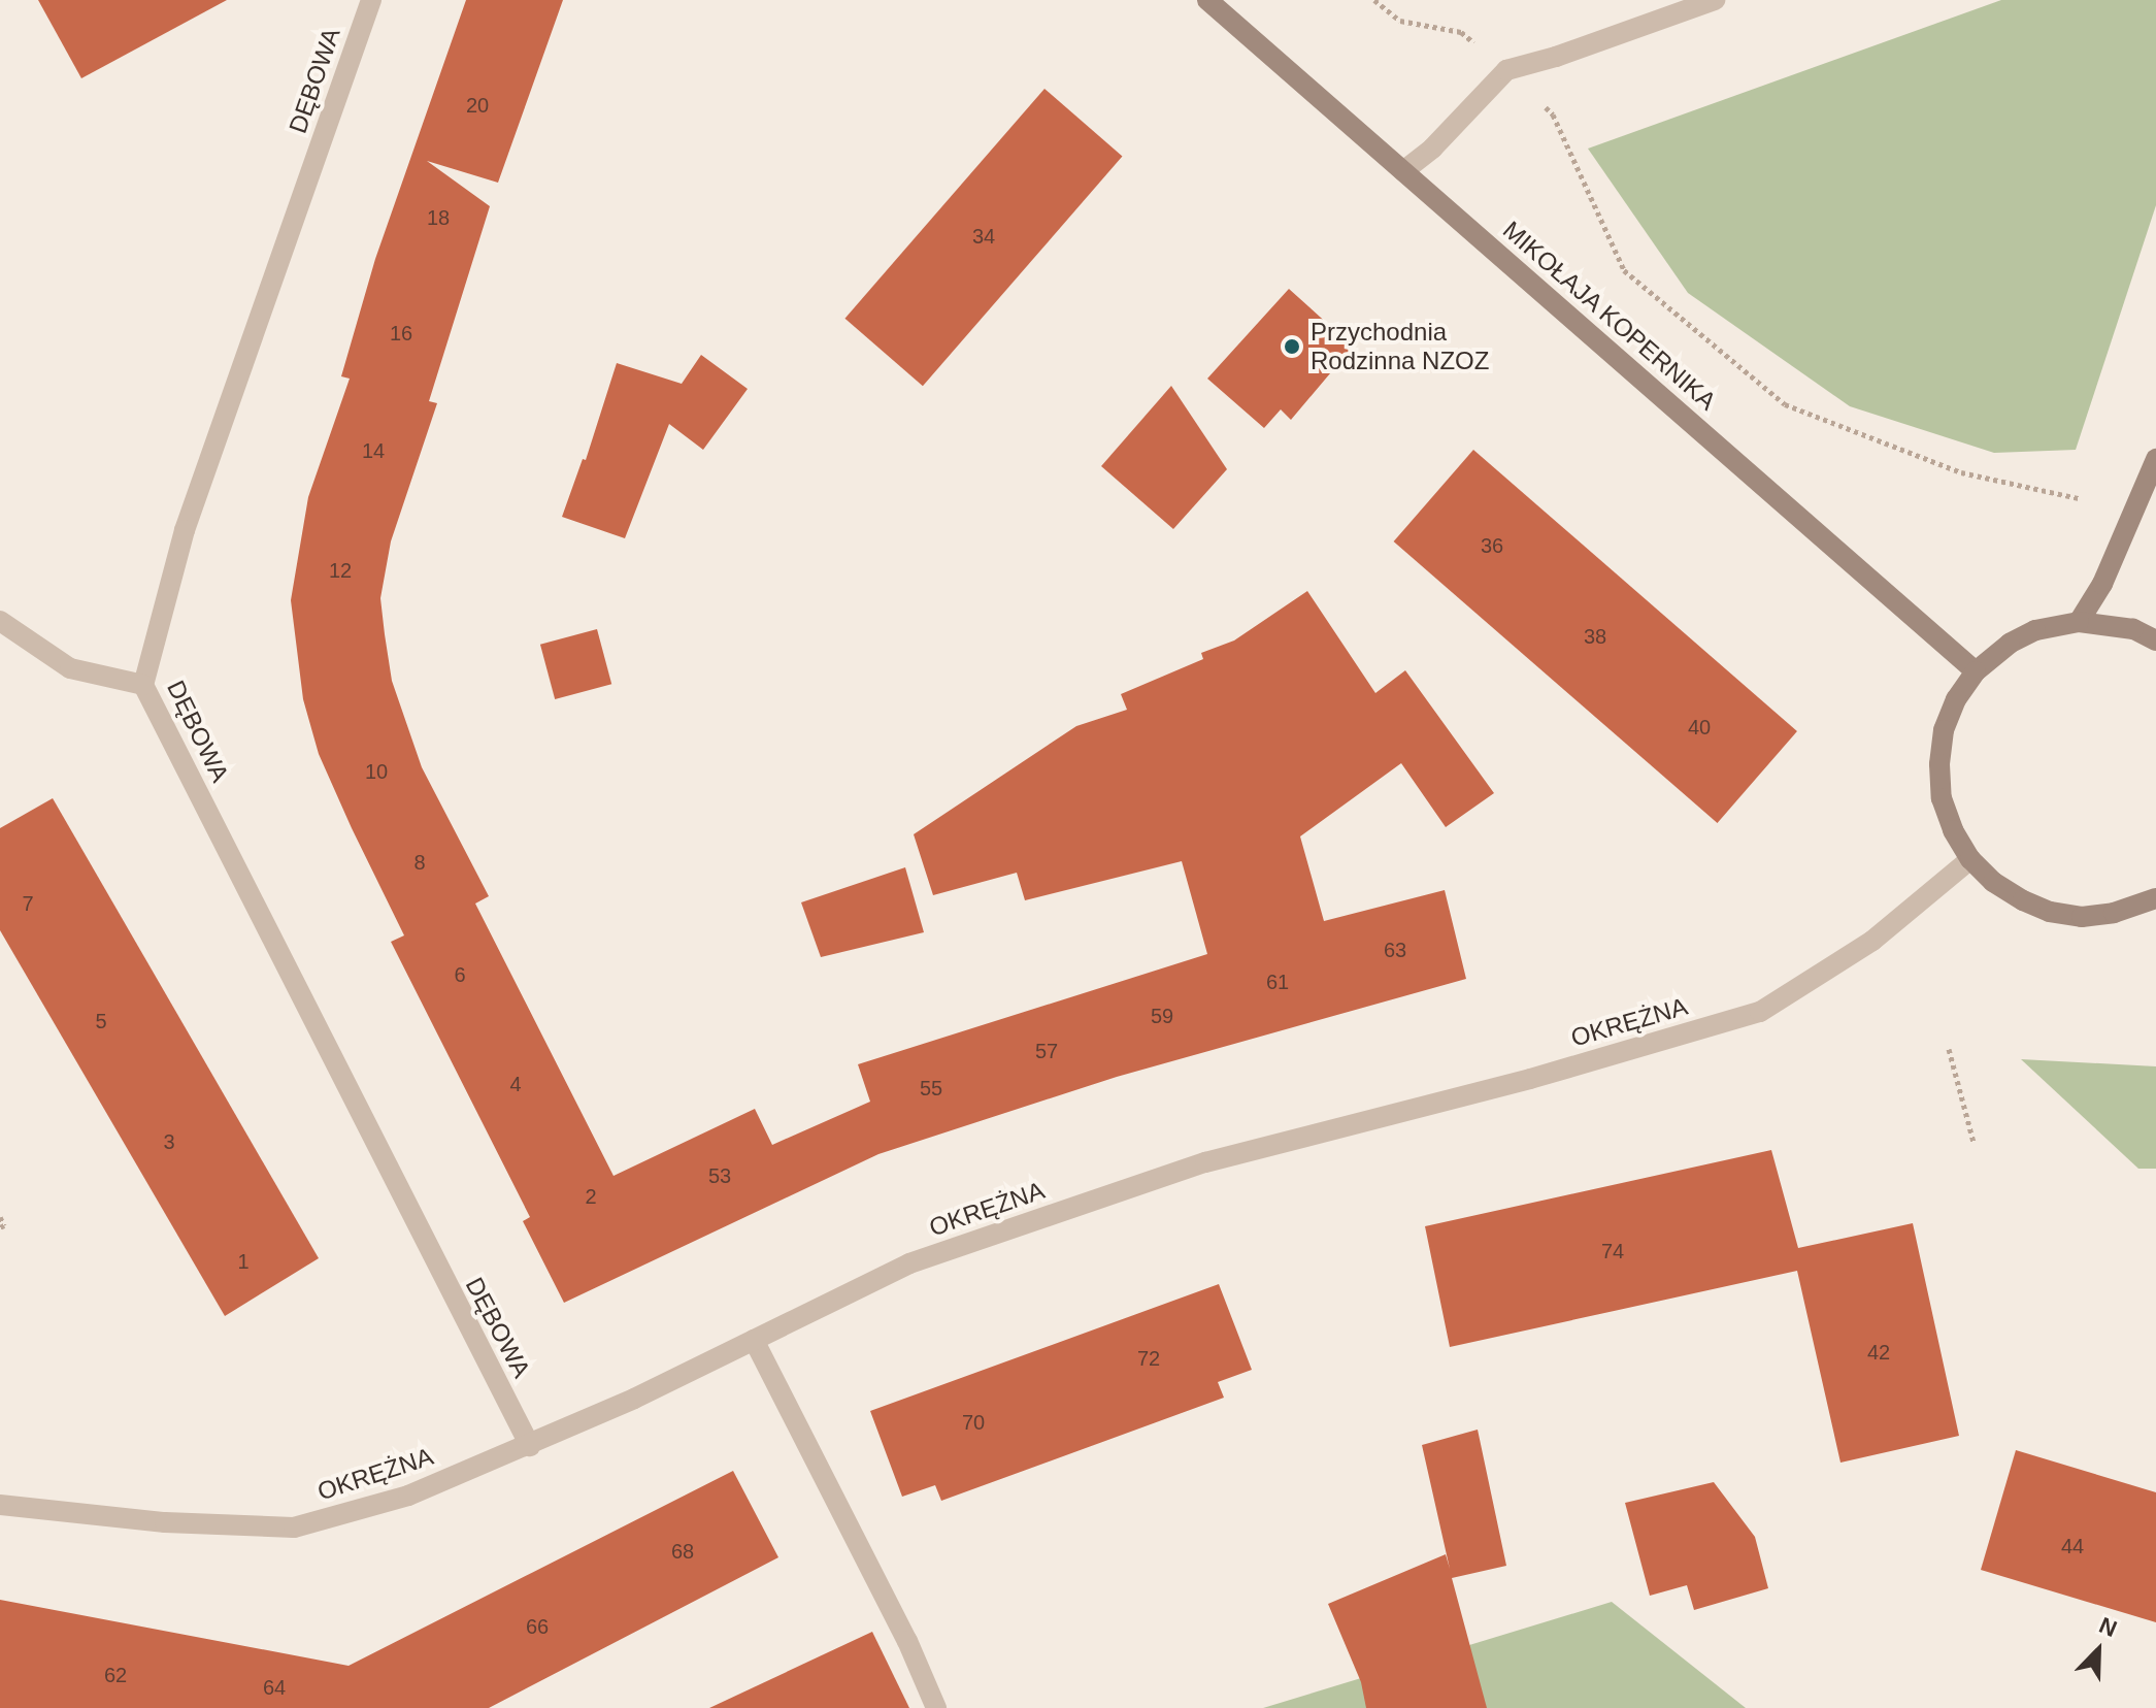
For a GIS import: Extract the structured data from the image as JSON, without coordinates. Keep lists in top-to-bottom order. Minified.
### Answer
{"streets":{"street":["DĘBOWA","MIKOŁAJA KOPERNIKA","OKRĘŻNA"]},"crossings":[["DĘBOWA","OKRĘŻNA"]],"places":["Przychodnia Rodzinna NZOZ"],"house_numbers":["20","18","34","16","14","36","12","38","40","10","8","7","63","6","61","59","5","57","4","55","3","53","2","74","1","42","72","70","44","68","66","62","64"],"north":"top right"}
